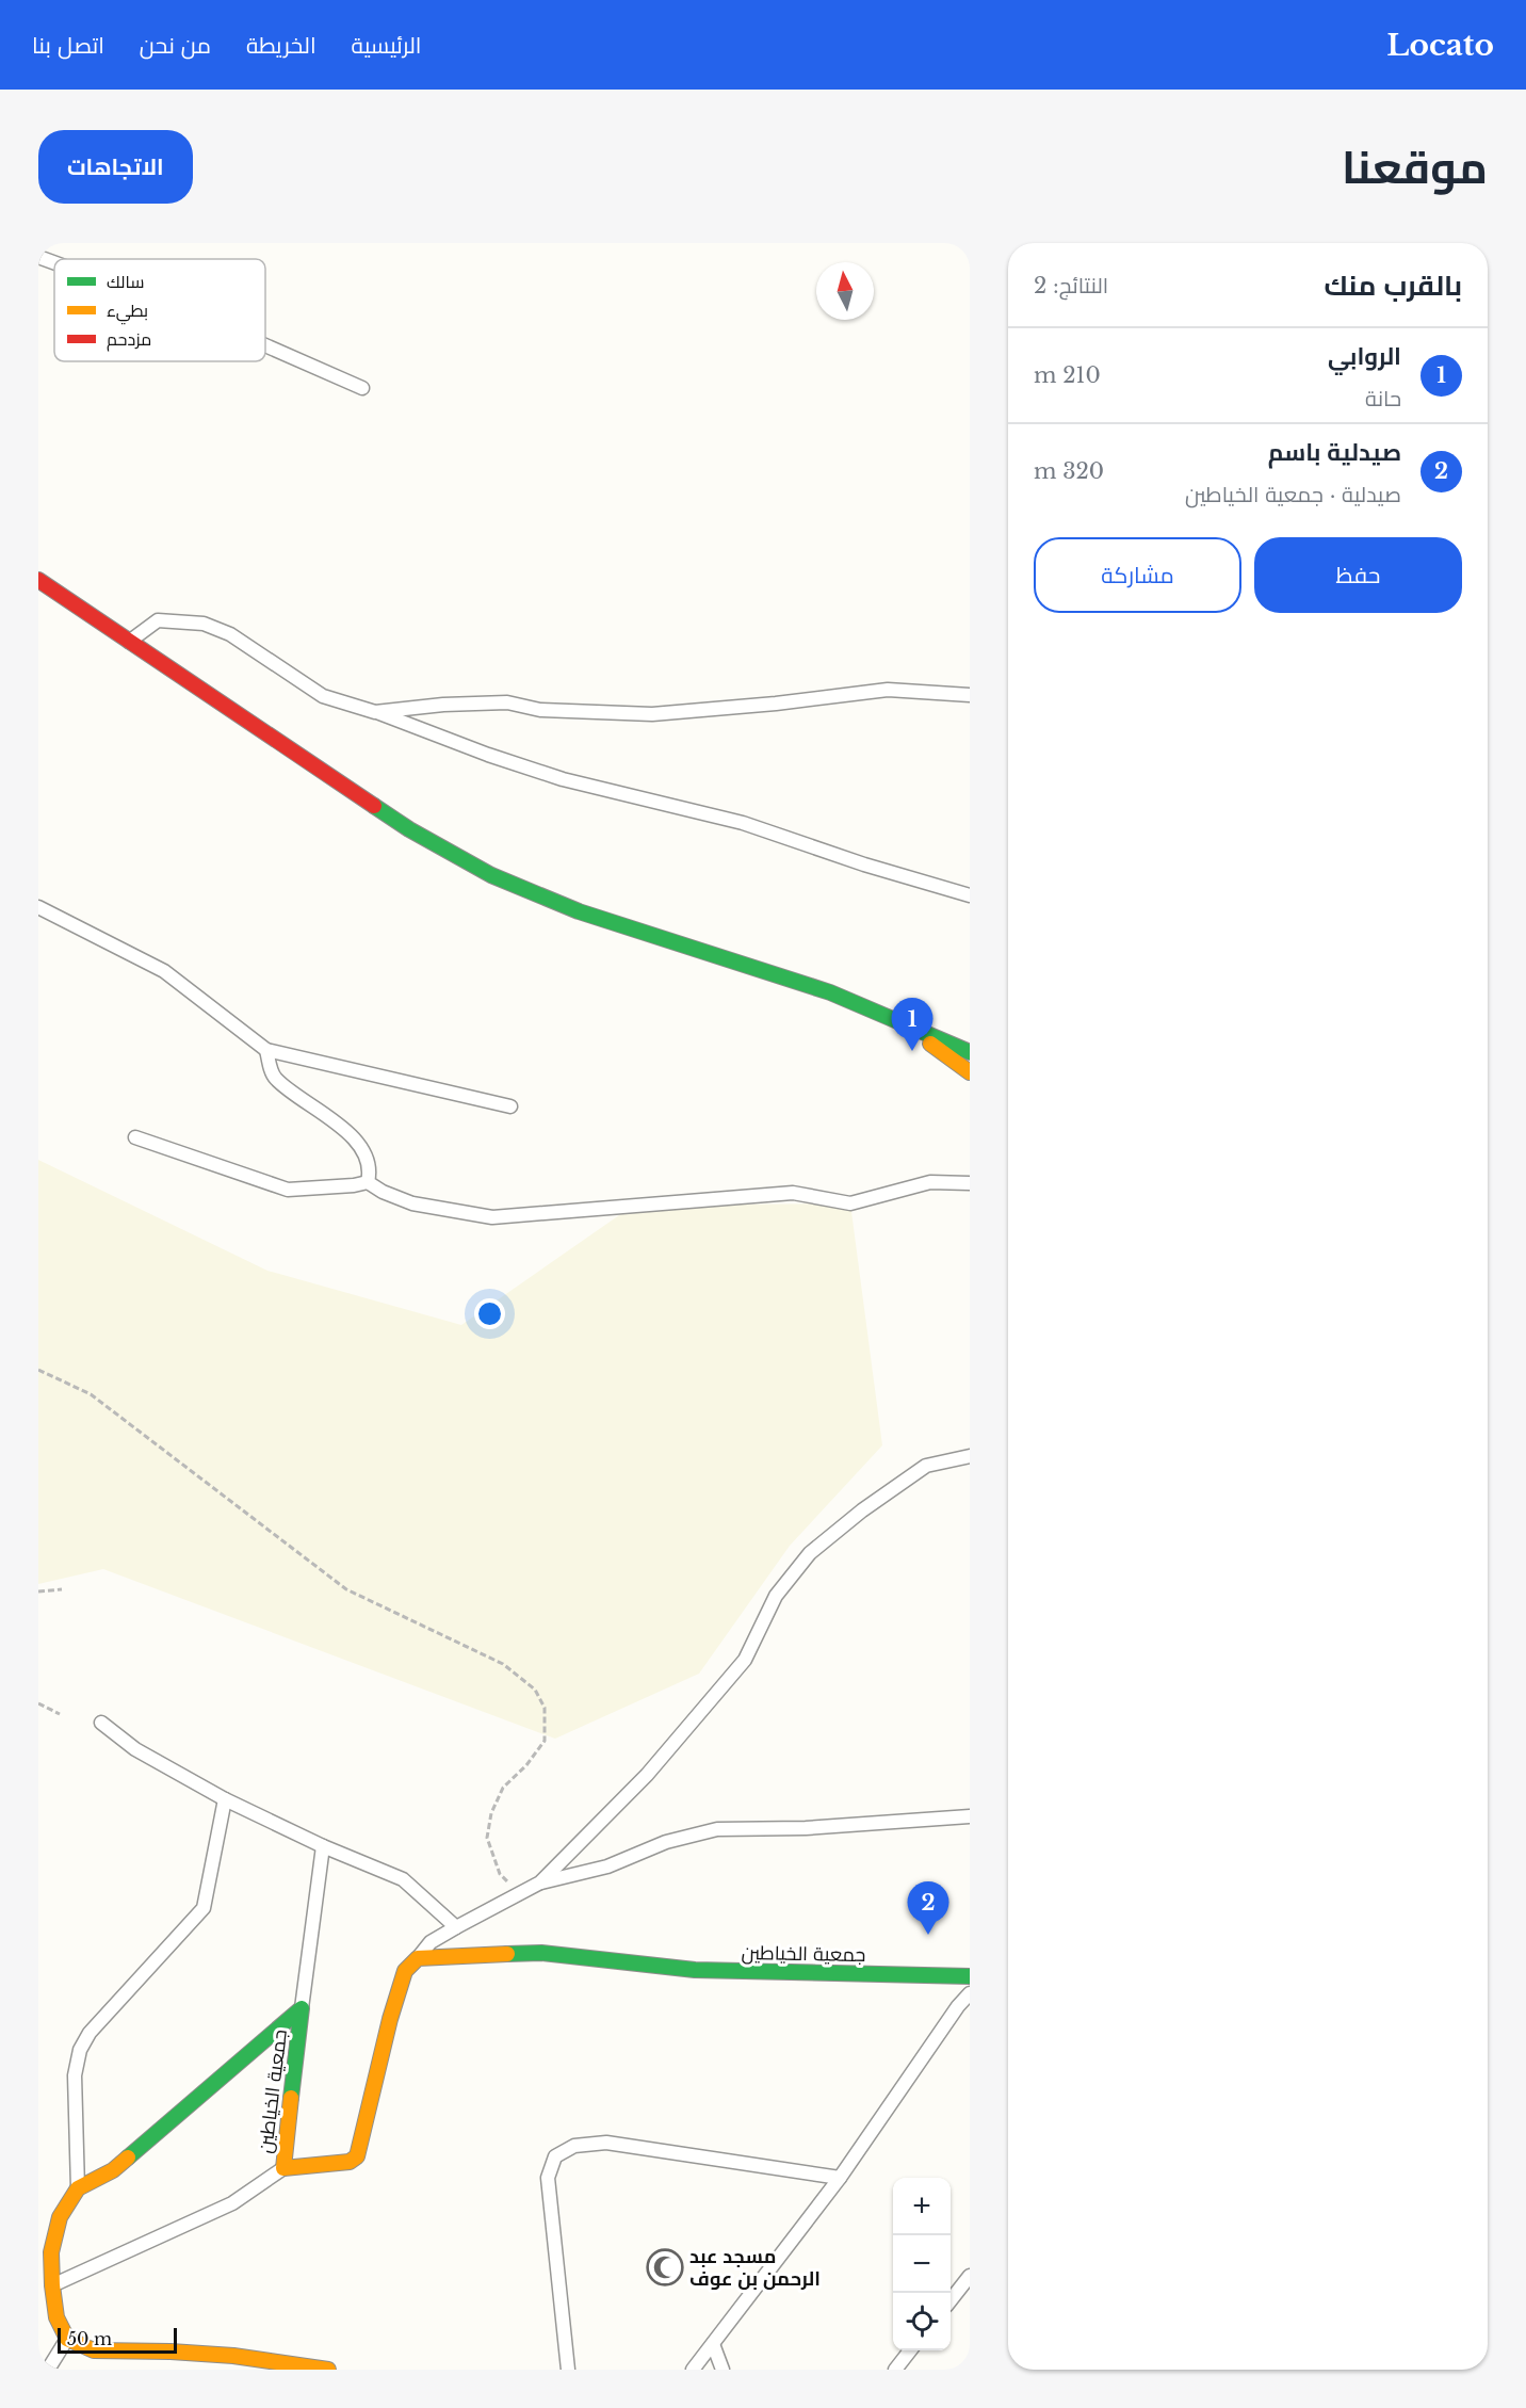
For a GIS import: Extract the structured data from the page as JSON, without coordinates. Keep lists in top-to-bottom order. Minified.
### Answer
{"streets":{"street":["جمعية الخياطين"]},"places":{"mosque":["مسجد عبد الرحمن بن عوف"]},"legend":["سالك","بطيء","مزدحم"],"scale_bar":"50 m","north":"top","page":{"header":"Locato","nav":["الرئيسية","الخريطة","من نحن","اتصل بنا"],"title":"موقعنا","buttons":["الاتجاهات",["حفظ","مشاركة"]],"heading":["بالقرب منك","النتائج: 2"],"list":[{"mark":"1","name":"الروابي","note":"حانة","value":"210 m"},{"mark":"2","name":"صيدلية باسم","note":"صيدلية · جمعية الخياطين","value":"320 m"}],"pins":["1","2"],"map_buttons":["+","−"],"scale":"50 m"}}
